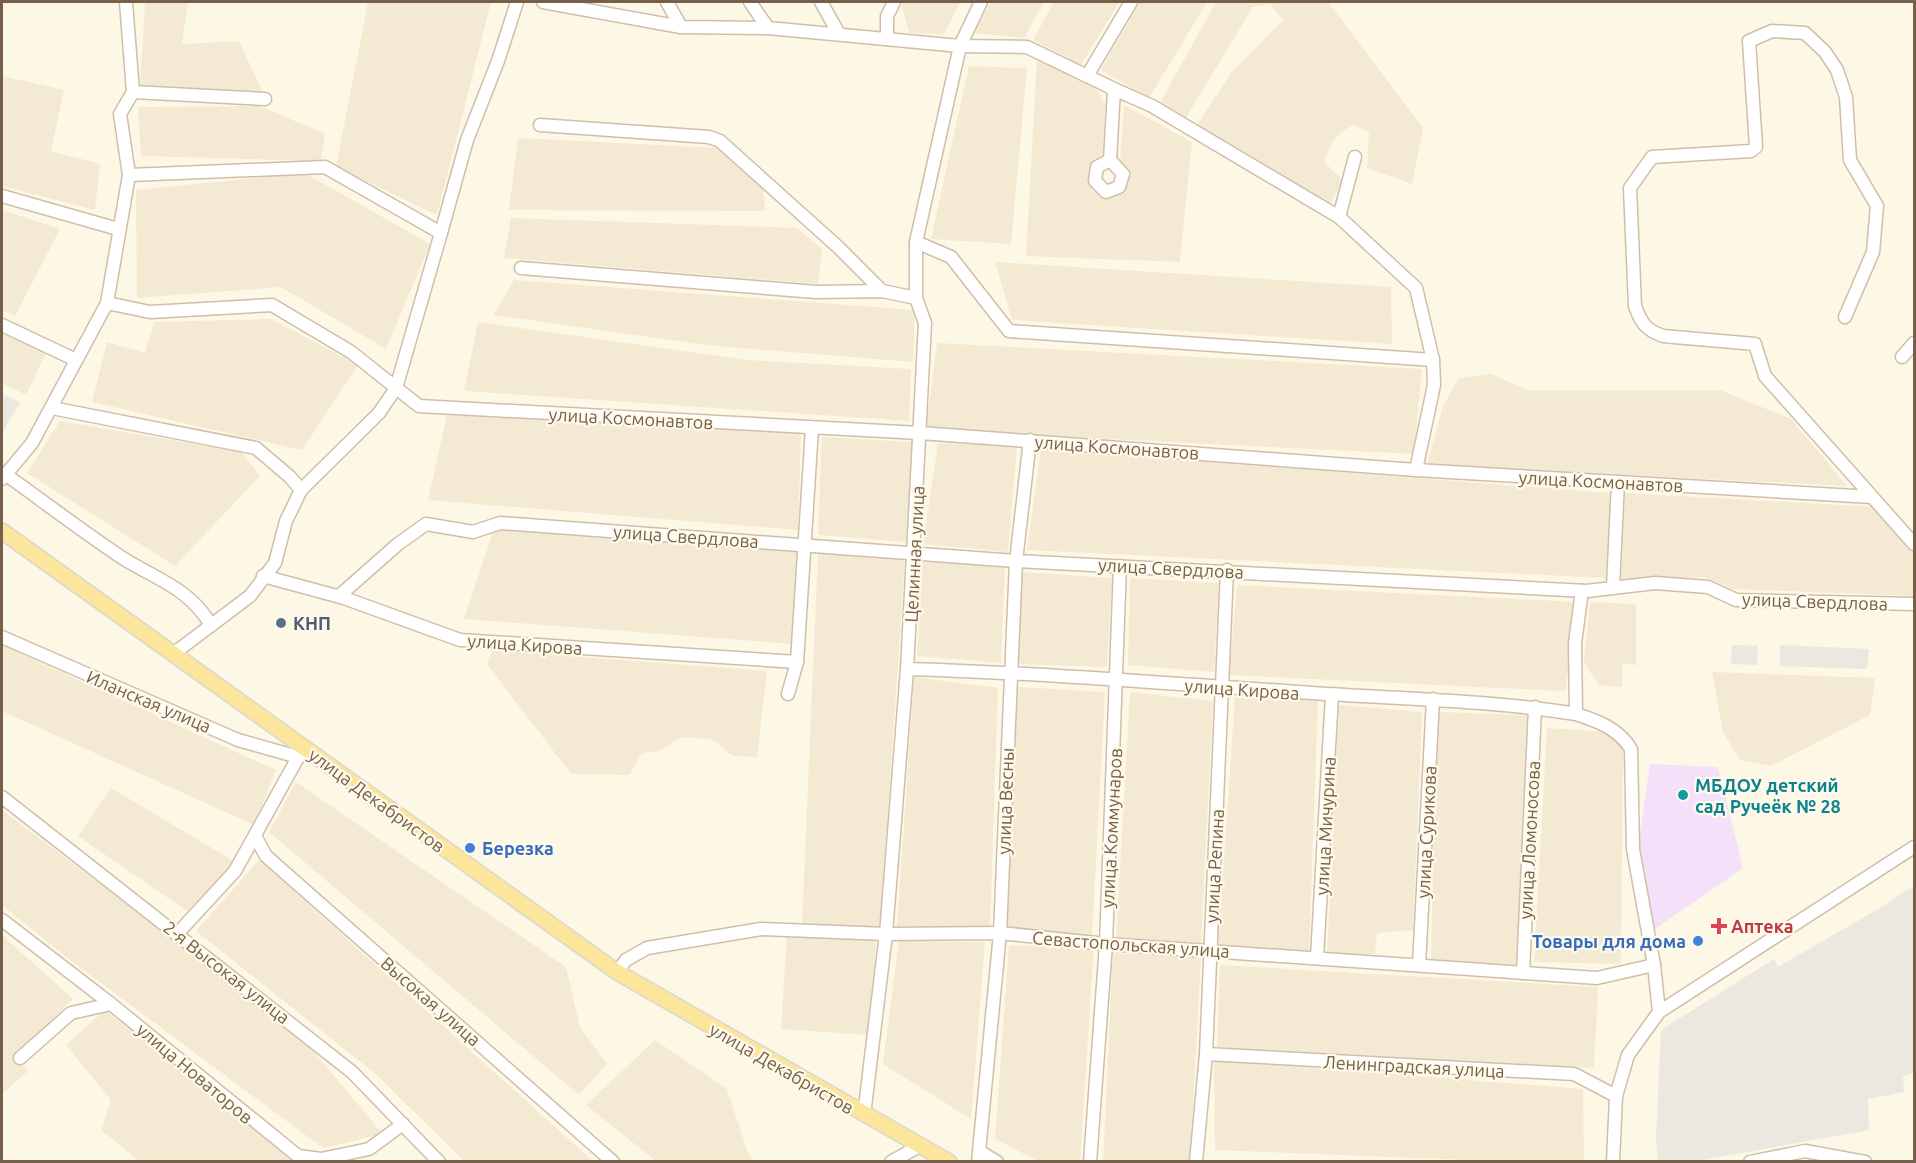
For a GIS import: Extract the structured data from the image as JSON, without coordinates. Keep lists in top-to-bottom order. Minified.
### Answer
{"streets":{"main road":["улица Декабристов"],"street":["улица Космонавтов","улица Свердлова","Целинная улица","улица Кирова","Иланская улица","улица Весны","улица Мичурина","улица Коммунаров","улица Сурикова","улица Ломоносова","улица Репина","Севастопольская улица","2-я Высокая улица","Высокая улица","Ленинградская улица","улица Новаторов"]},"crossings":[["улица Космонавтов","Целинная улица"],["улица Космонавтов","улица Весны"],["улица Свердлова","Целинная улица"],["улица Свердлова","улица Кирова"],["улица Свердлова","улица Весны"],["улица Свердлова","улица Коммунаров"],["улица Свердлова","улица Репина"],["Целинная улица","улица Кирова"],["Целинная улица","улица Декабристов"],["Целинная улица","Севастопольская улица"],["улица Кирова","улица Весны"],["улица Кирова","улица Мичурина"],["улица Кирова","улица Коммунаров"],["улица Кирова","улица Сурикова"],["улица Кирова","улица Ломоносова"],["улица Кирова","улица Репина"],["улица Кирова","Севастопольская улица"],["Иланская улица","улица Декабристов"],["улица Декабристов","Севастопольская улица"],["улица Весны","Севастопольская улица"],["улица Мичурина","Севастопольская улица"],["улица Коммунаров","Севастопольская улица"],["улица Сурикова","Севастопольская улица"],["улица Ломоносова","Севастопольская улица"],["улица Репина","Севастопольская улица"],["улица Репина","Ленинградская улица"],["2-я Высокая улица","улица Новаторов"]],"places":{"other":["КНП","МБДОУ детский сад Ручеёк № 28","Березка","Товары для дома"],"health":["Аптека"]}}
